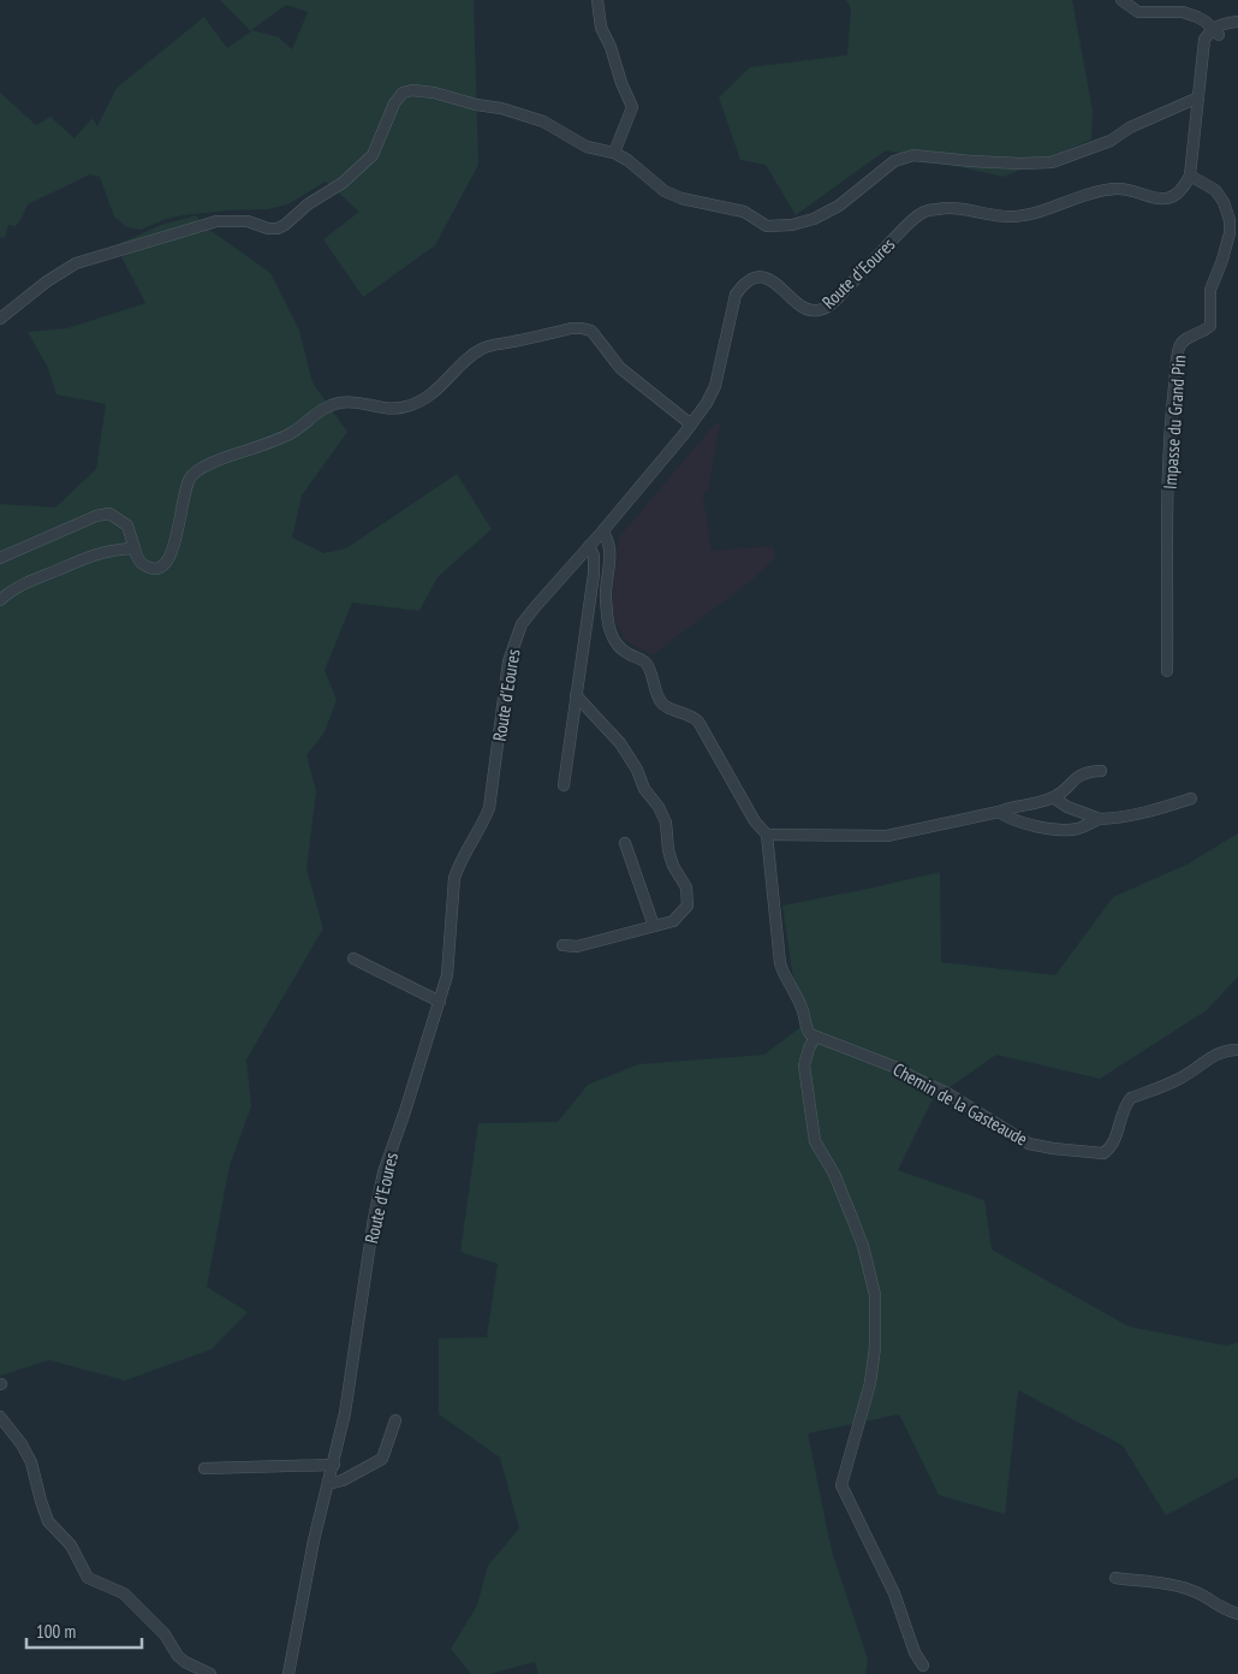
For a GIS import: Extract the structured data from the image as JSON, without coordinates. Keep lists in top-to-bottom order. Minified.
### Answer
{"streets":{"street":["Route d'Eoures","Impasse du Grand Pin","Chemin de la Gasteaude"]},"crossings":[["Route d'Eoures","Impasse du Grand Pin"]],"scale_bar":"100 m"}
